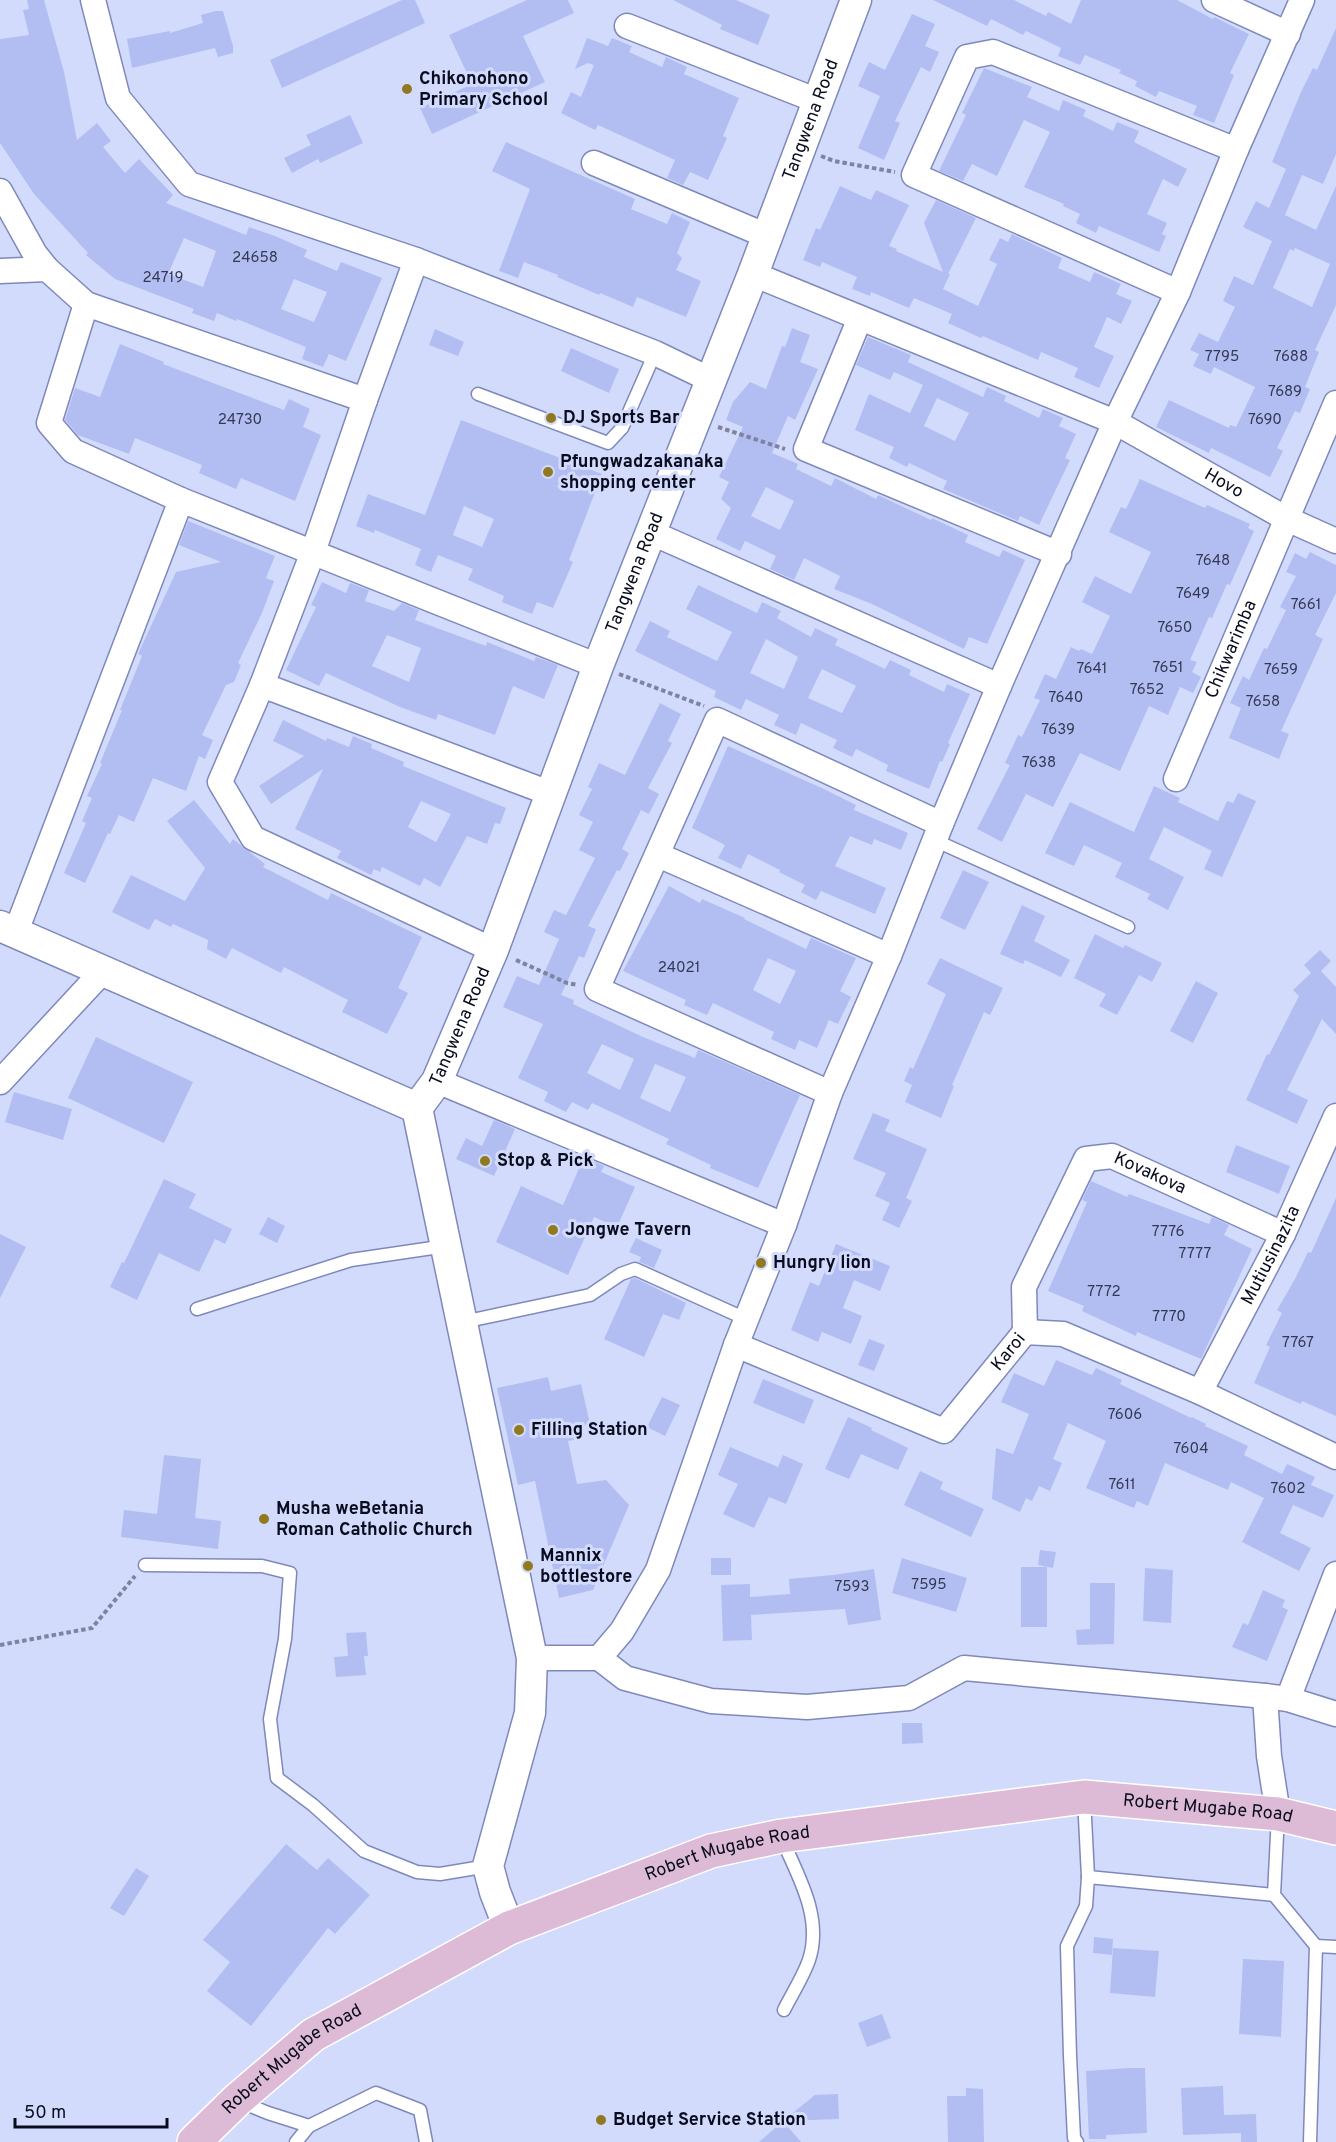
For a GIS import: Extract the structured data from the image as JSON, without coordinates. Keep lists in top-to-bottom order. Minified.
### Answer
{"streets":{"main road":["Robert Mugabe Road"],"street":["Tangwena Road","Hovo","Chikwarimba","Kovakova","Mutiusinazita","Karoi"]},"crossings":[["Tangwena Road","Hovo"],["Hovo","Chikwarimba"],["Kovakova","Mutiusinazita"],["Kovakova","Karoi"],["Mutiusinazita","Karoi"]],"places":["Chikonohono Primary School","DJ Sports Bar","Pfungwadzakanaka shopping center","Stop & Pick","Jongwe Tavern","Hungry lion","Filling Station","Musha weBetania Roman Catholic Church","Mannix bottlestore","Budget Service Station"],"house_numbers":["24658","24719","7795","7688","7689","24730","7690","7648","7649","7661","7650","7651","7641","7659","7652","7640","7658","7639","7638","24021","7776","7777","7772","7770","7767","7606","7604","7611","7602","7595","7593"],"scale_bar":"50 m"}
